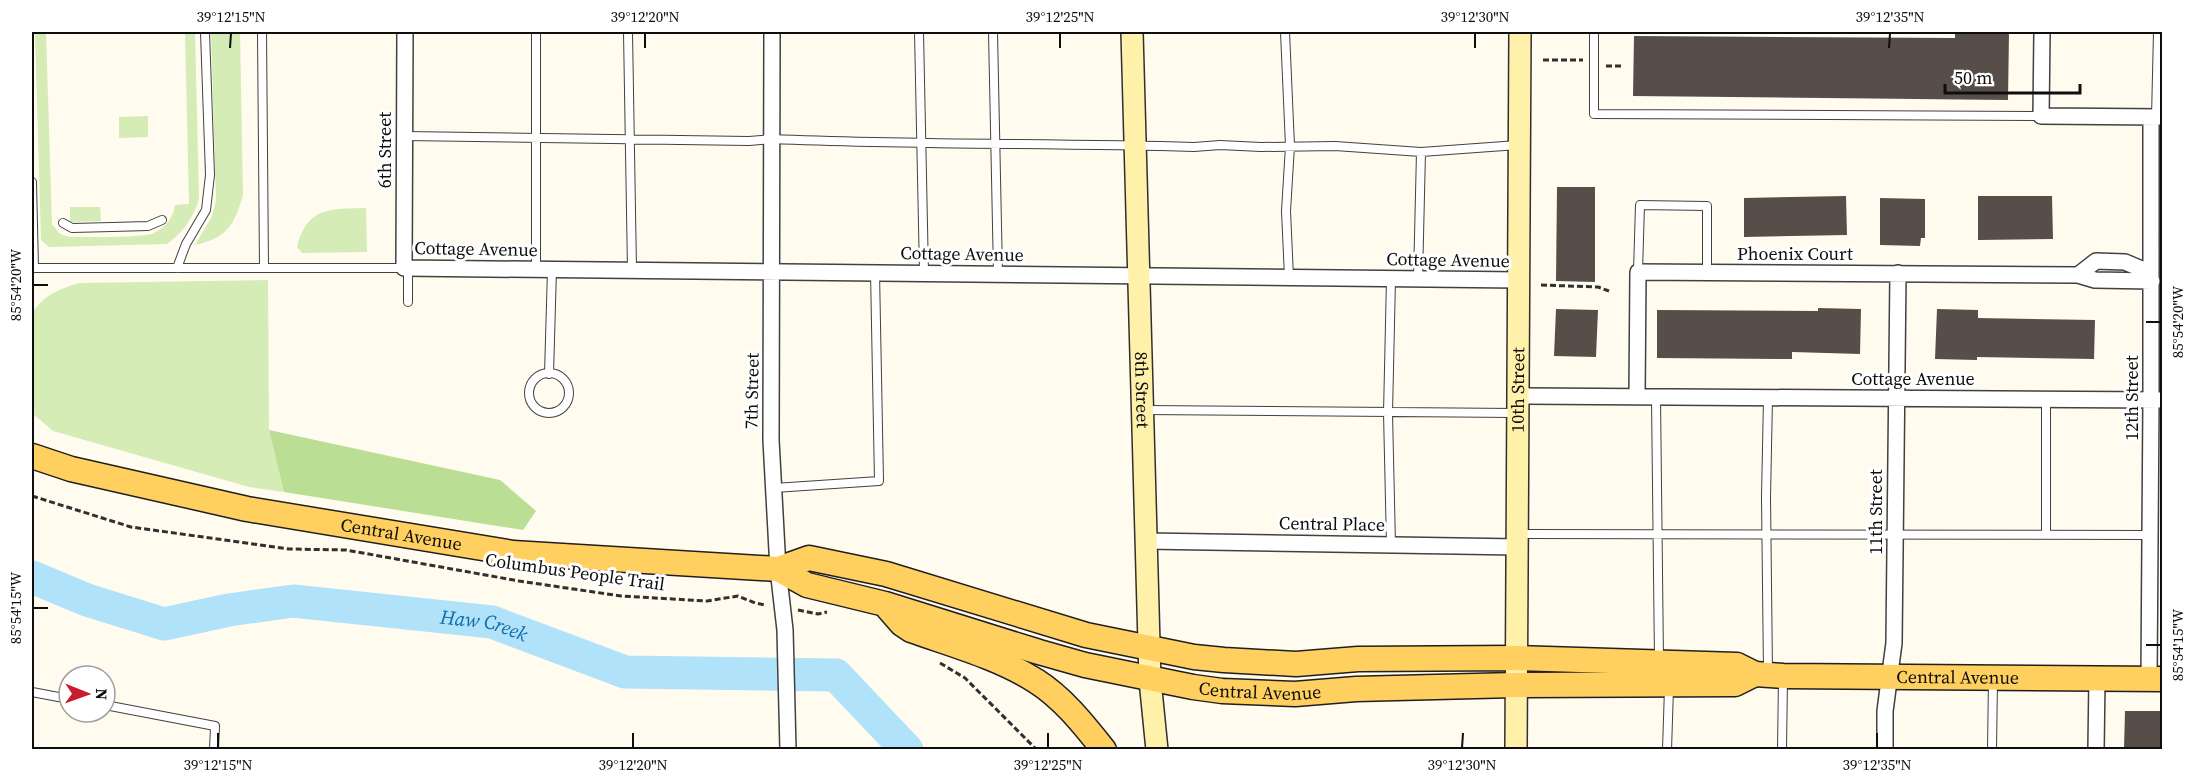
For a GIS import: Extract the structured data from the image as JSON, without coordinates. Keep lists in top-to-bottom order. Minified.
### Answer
{"streets":{"main road":["Central Avenue"],"street":["6th Street","Cottage Avenue","Phoenix Court","7th Street","8th Street","10th Street","12th Street","11th Street","Central Place"],"path":["Columbus People Trail"]},"crossings":[["6th Street","Cottage Avenue"],["Cottage Avenue","7th Street"],["Cottage Avenue","8th Street"],["Cottage Avenue","10th Street"],["Cottage Avenue","12th Street"],["Cottage Avenue","11th Street"],["Phoenix Court","12th Street"],["Phoenix Court","11th Street"],["7th Street","Central Avenue"],["7th Street","Columbus People Trail"],["8th Street","Central Place"],["8th Street","Central Avenue"],["10th Street","Central Place"],["10th Street","Central Avenue"],["12th Street","Central Avenue"],["11th Street","Central Avenue"]],"water":["Haw Creek"],"scale_bar":"50 m","north":"right","coordinates":["39°12'15\"N","39°12'20\"N","39°12'25\"N","39°12'30\"N","39°12'35\"N","85°54'20\"W","85°54'15\"W"]}
